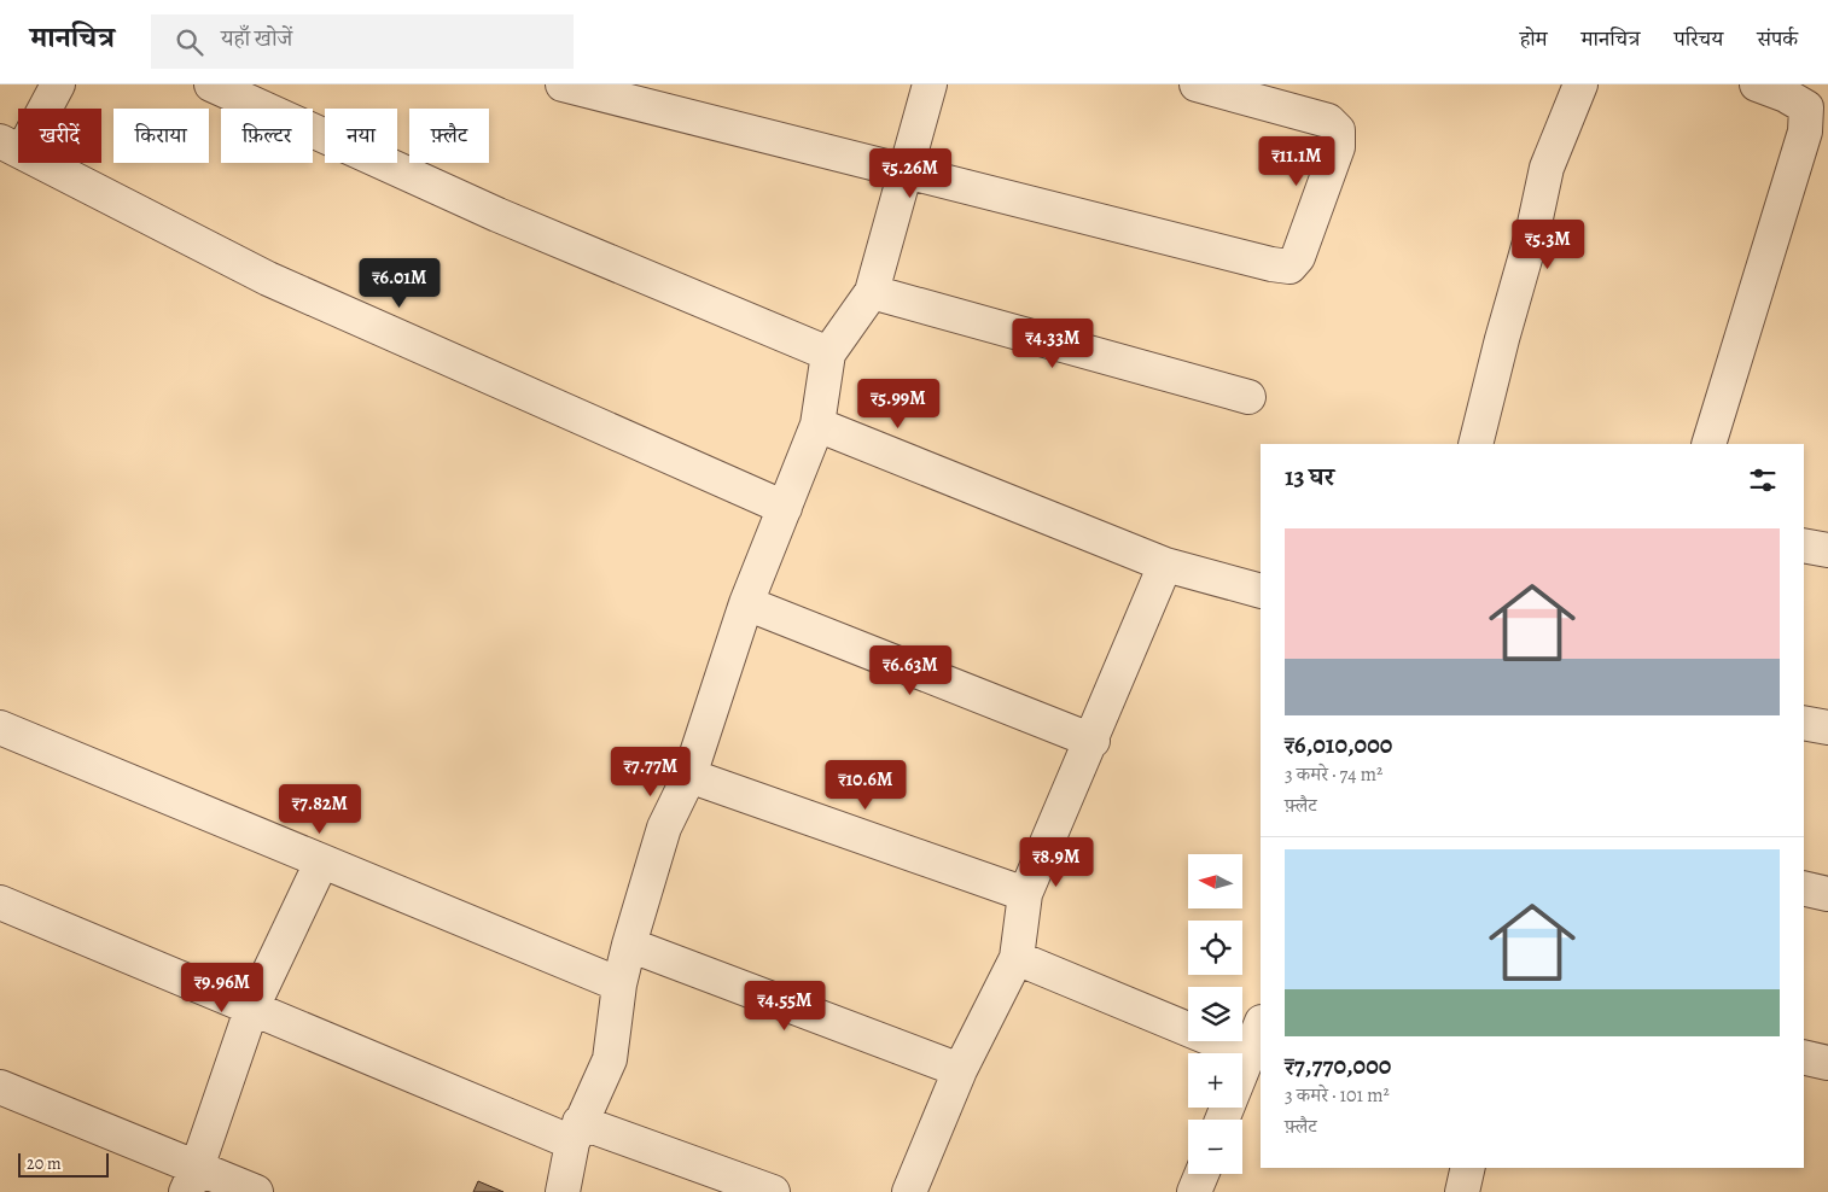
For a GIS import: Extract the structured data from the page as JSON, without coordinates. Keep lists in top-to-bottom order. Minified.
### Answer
{"scale_bar":"20 m","north":"left","page":{"header":"मानचित्र","search":"यहाँ खोजें","nav":["होम","मानचित्र","परिचय","संपर्क"],"chip":["खरीदें","किराया","फ़िल्टर","नया","फ़्लैट"],"price":["₹11.1M","₹5.26M","₹5.3M","₹6.01M","₹4.33M","₹5.99M","₹6.63M","₹7.77M","₹10.6M","₹7.82M","₹8.9M","₹9.96M","₹4.55M"],"heading":"13 घर","list":[{"name":"₹6,010,000","note":"3 कमरे · 74 m² · फ़्लैट"},{"name":"₹7,770,000","note":"3 कमरे · 101 m² · फ़्लैट"}],"map_buttons":["+","−"],"scale":"20 m"}}
